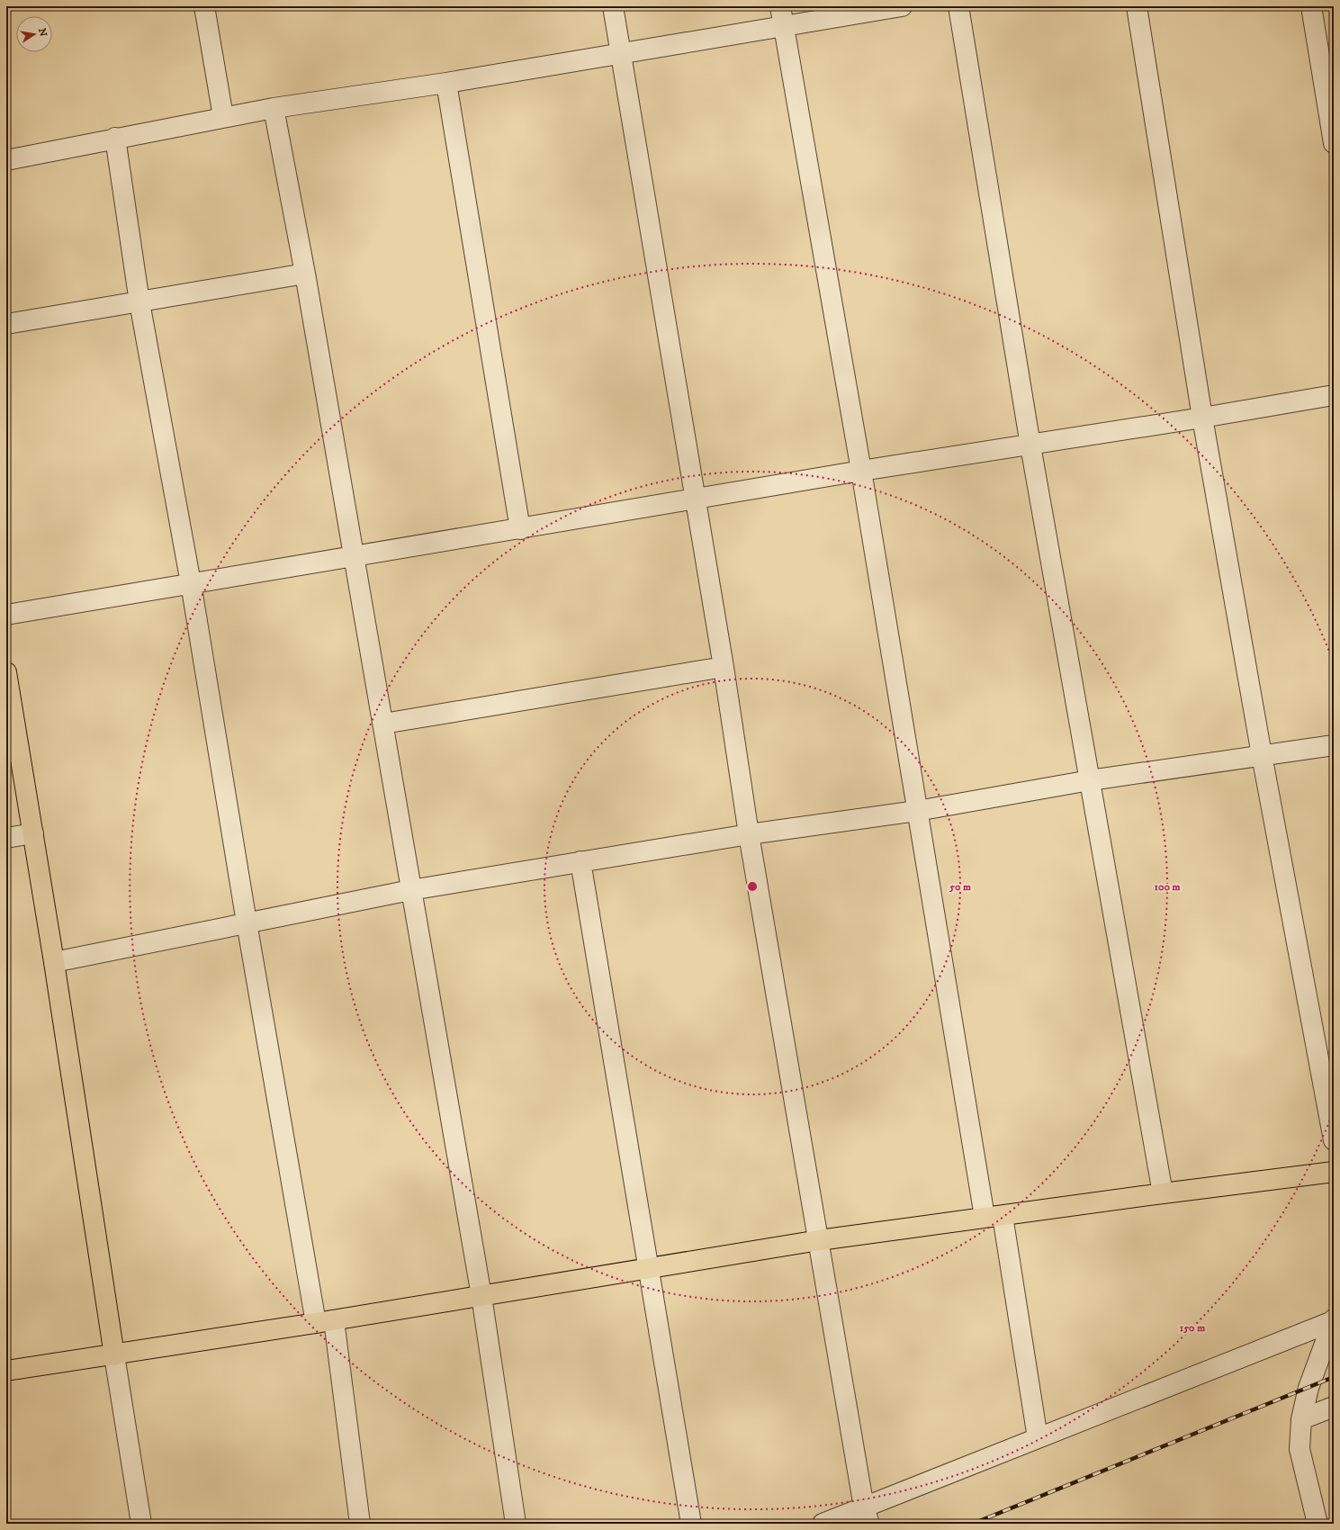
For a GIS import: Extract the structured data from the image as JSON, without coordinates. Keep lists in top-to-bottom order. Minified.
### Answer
{"north":"right","rings":["50 m","100 m","150 m"]}
